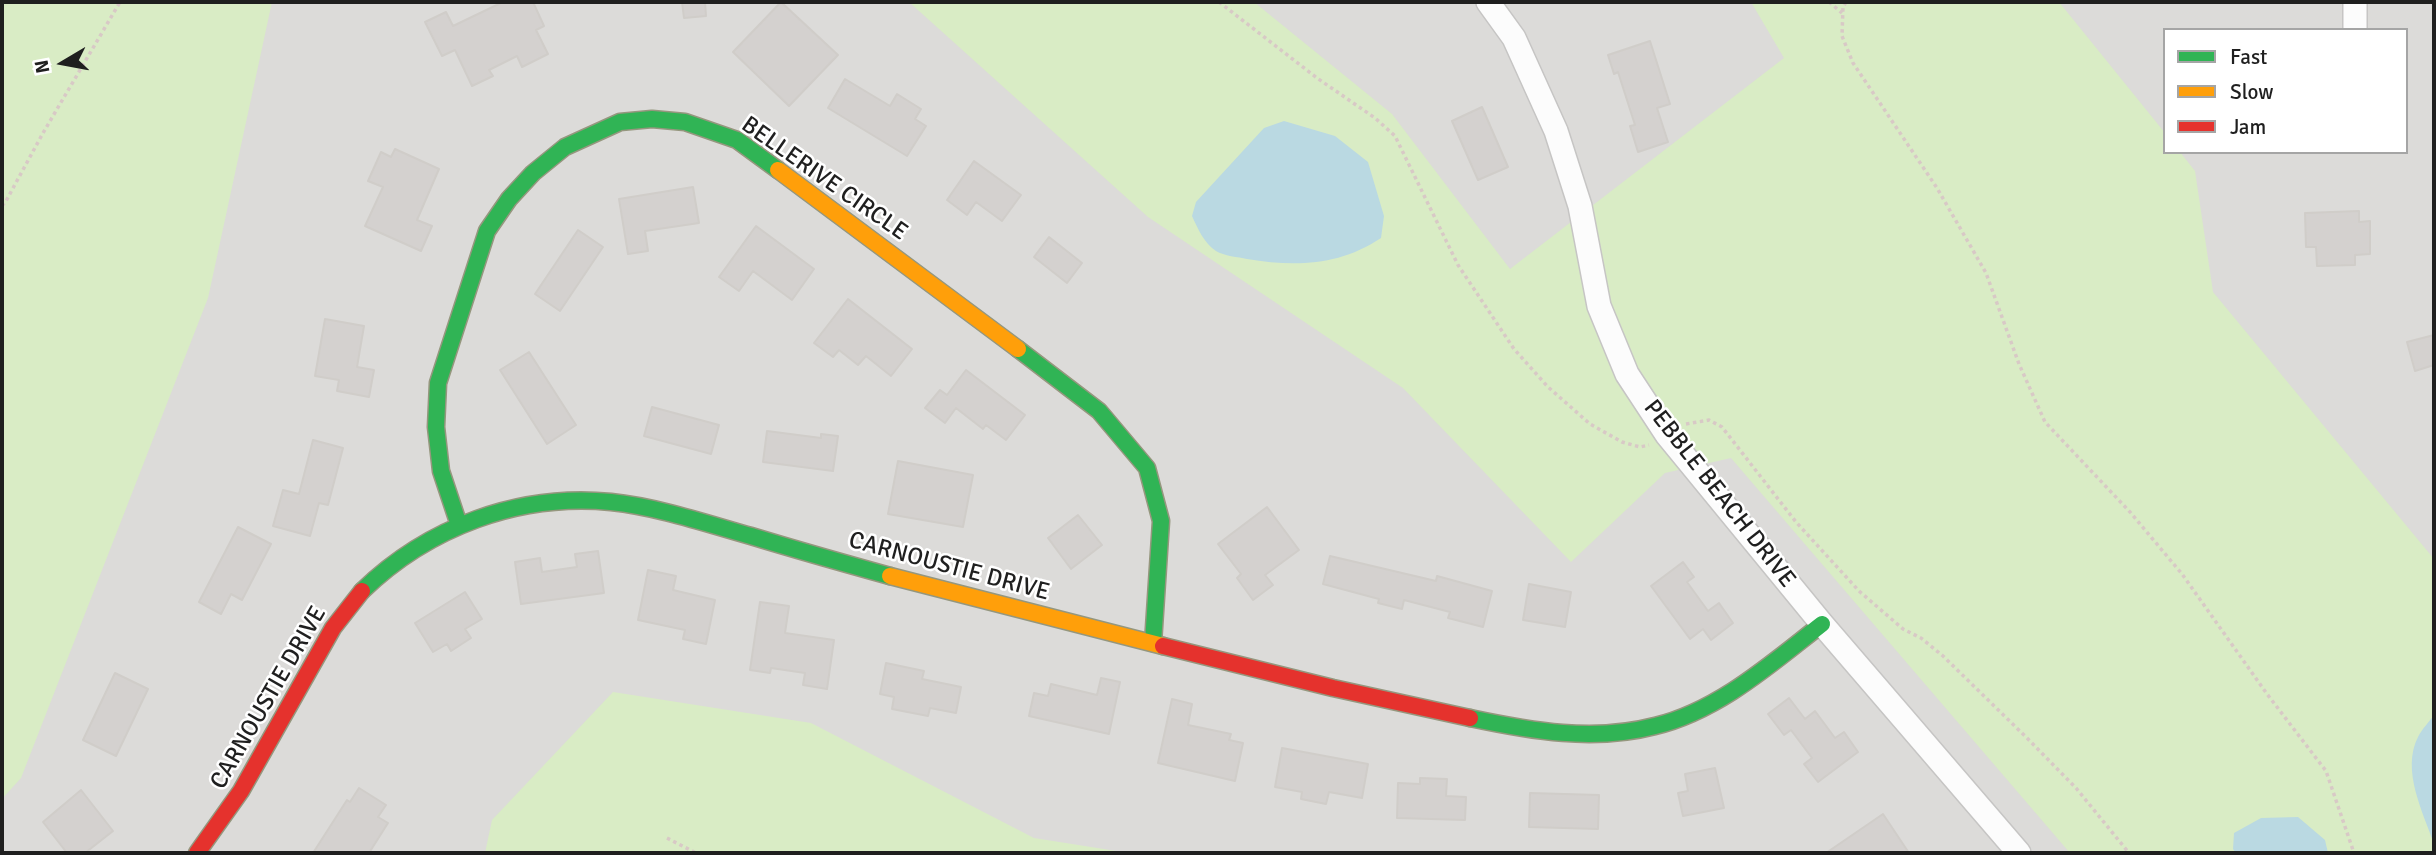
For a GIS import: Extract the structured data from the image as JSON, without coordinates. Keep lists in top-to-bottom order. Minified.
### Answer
{"streets":{"street":["BELLERIVE CIRCLE","PEBBLE BEACH DRIVE","CARNOUSTIE DRIVE"]},"crossings":[["BELLERIVE CIRCLE","CARNOUSTIE DRIVE"],["PEBBLE BEACH DRIVE","CARNOUSTIE DRIVE"]],"legend":["Fast","Slow","Jam"],"north":"left"}
